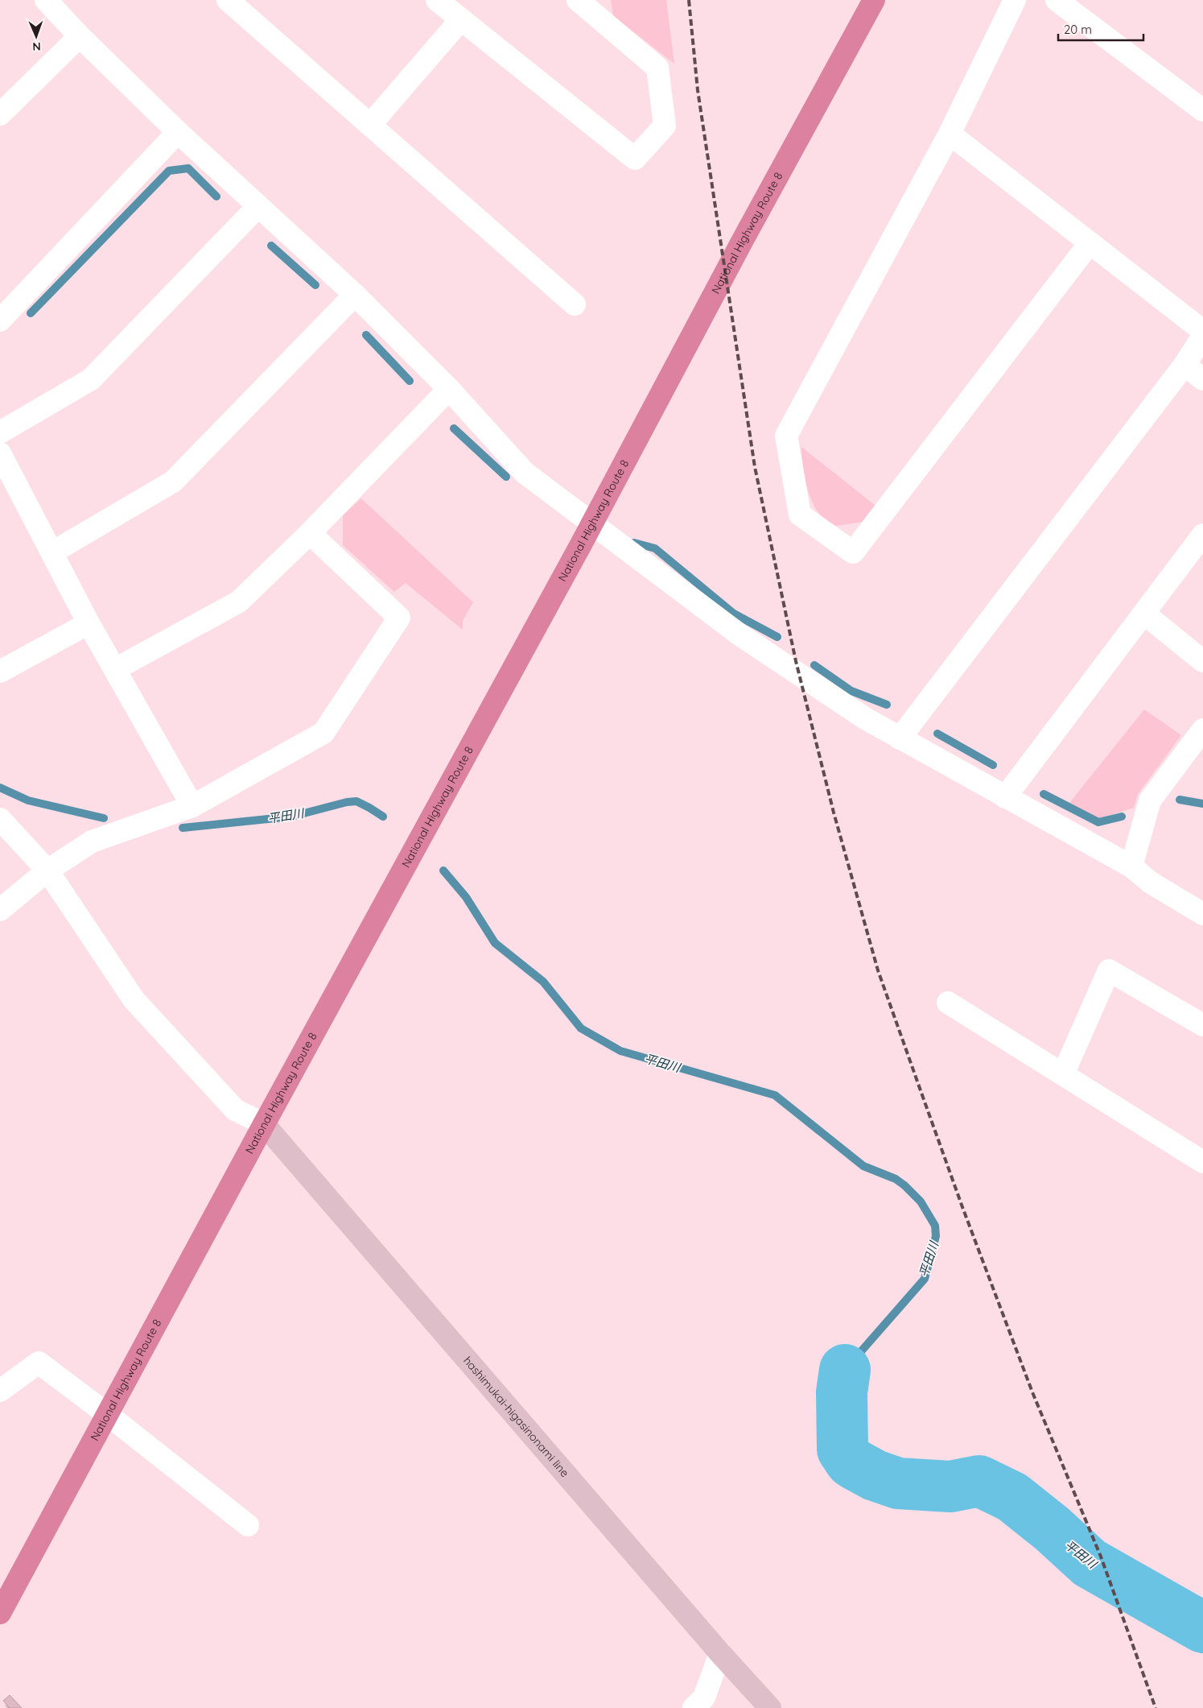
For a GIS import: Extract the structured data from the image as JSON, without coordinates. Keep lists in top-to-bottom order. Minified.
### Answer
{"streets":{"highway":["National Highway Route 8"],"main road":["hashimukai-higasinonami line"]},"crossings":[["National Highway Route 8","hashimukai-higasinonami line"]],"water":["平田川"],"scale_bar":"20 m","north":"bottom"}
